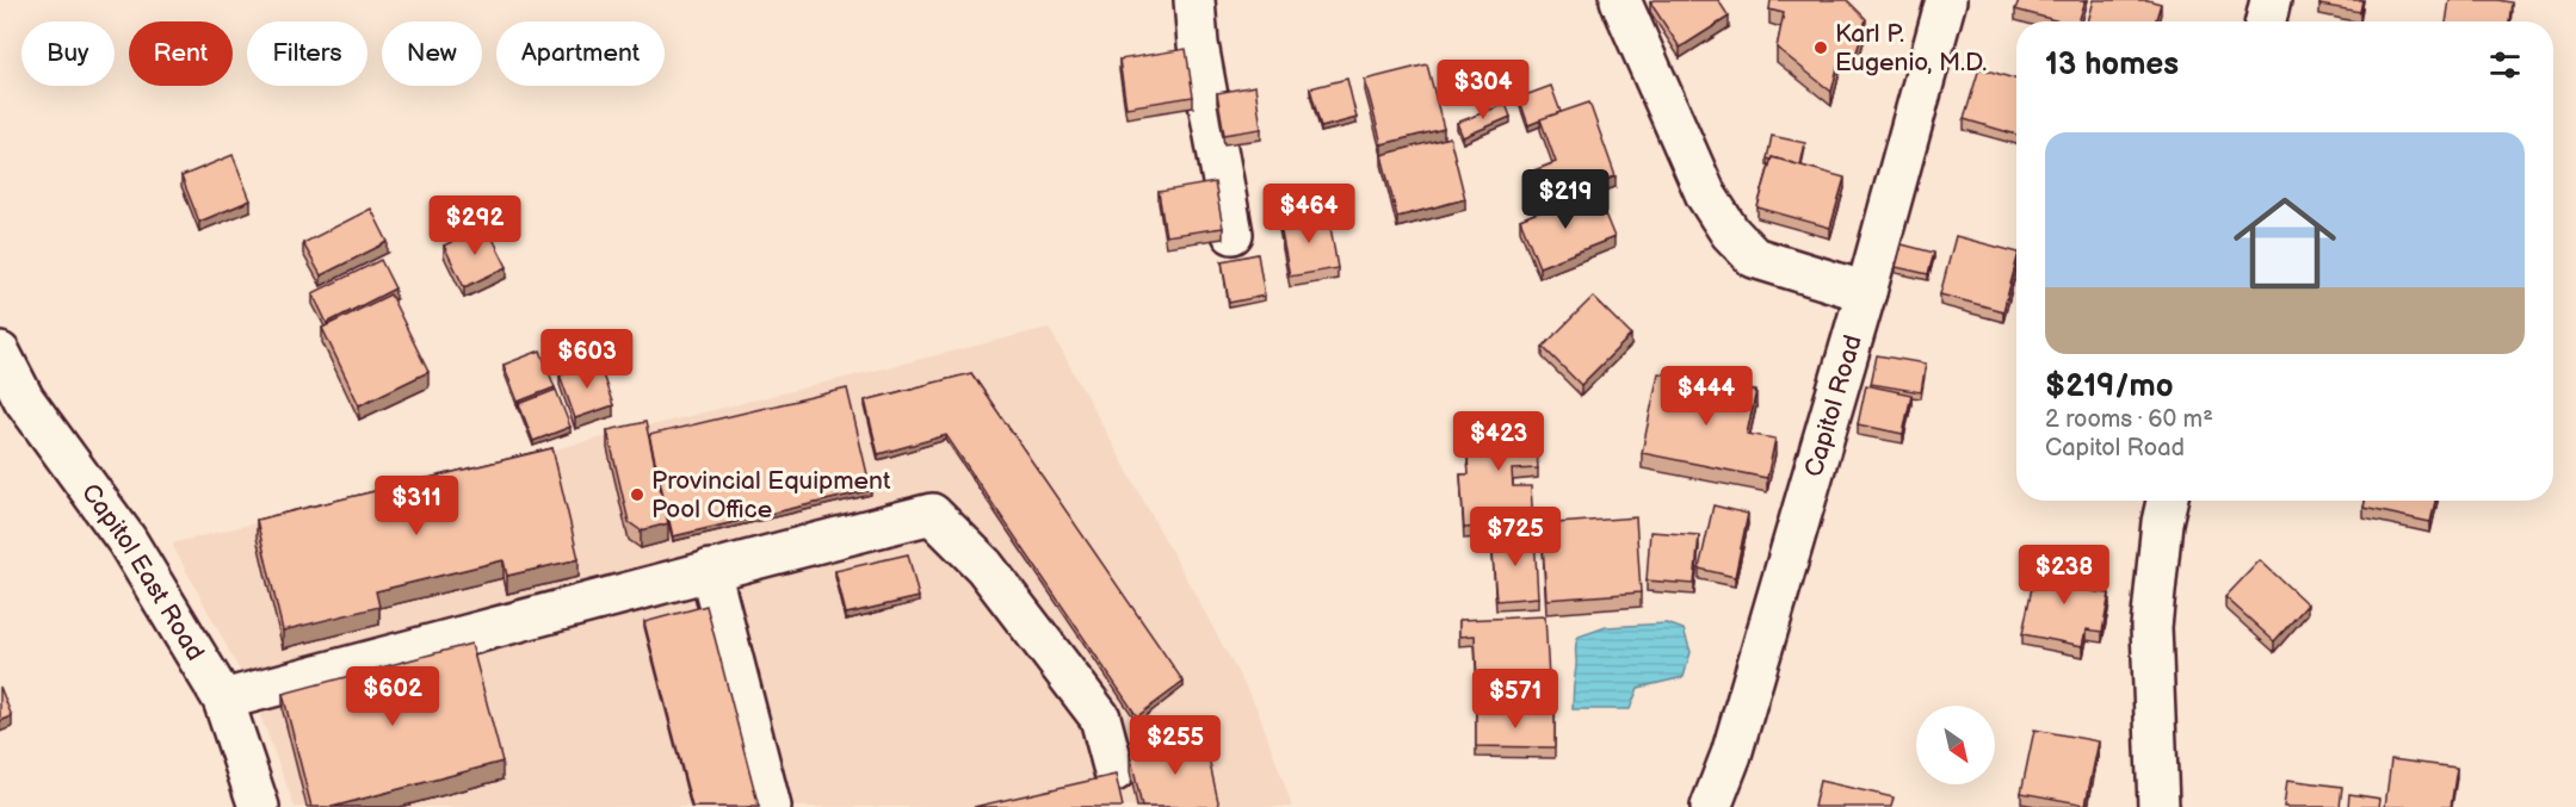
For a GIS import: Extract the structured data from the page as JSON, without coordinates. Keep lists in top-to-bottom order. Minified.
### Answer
{"streets":{"street":["Capitol Road","Capitol East Road"]},"places":["Karl P. Eugenio, M.D.","Provincial Equipment Pool Office"],"north":"bottom right","page":{"chip":["Buy","Rent","Filters","New","Apartment"],"heading":"13 homes","price":["$304","$219","$464","$292","$603","$444","$423","$311","$725","$238","$602","$571","$255"],"list":[{"name":"$219/mo","note":"2 rooms · 60 m² · Capitol Road"}]}}
